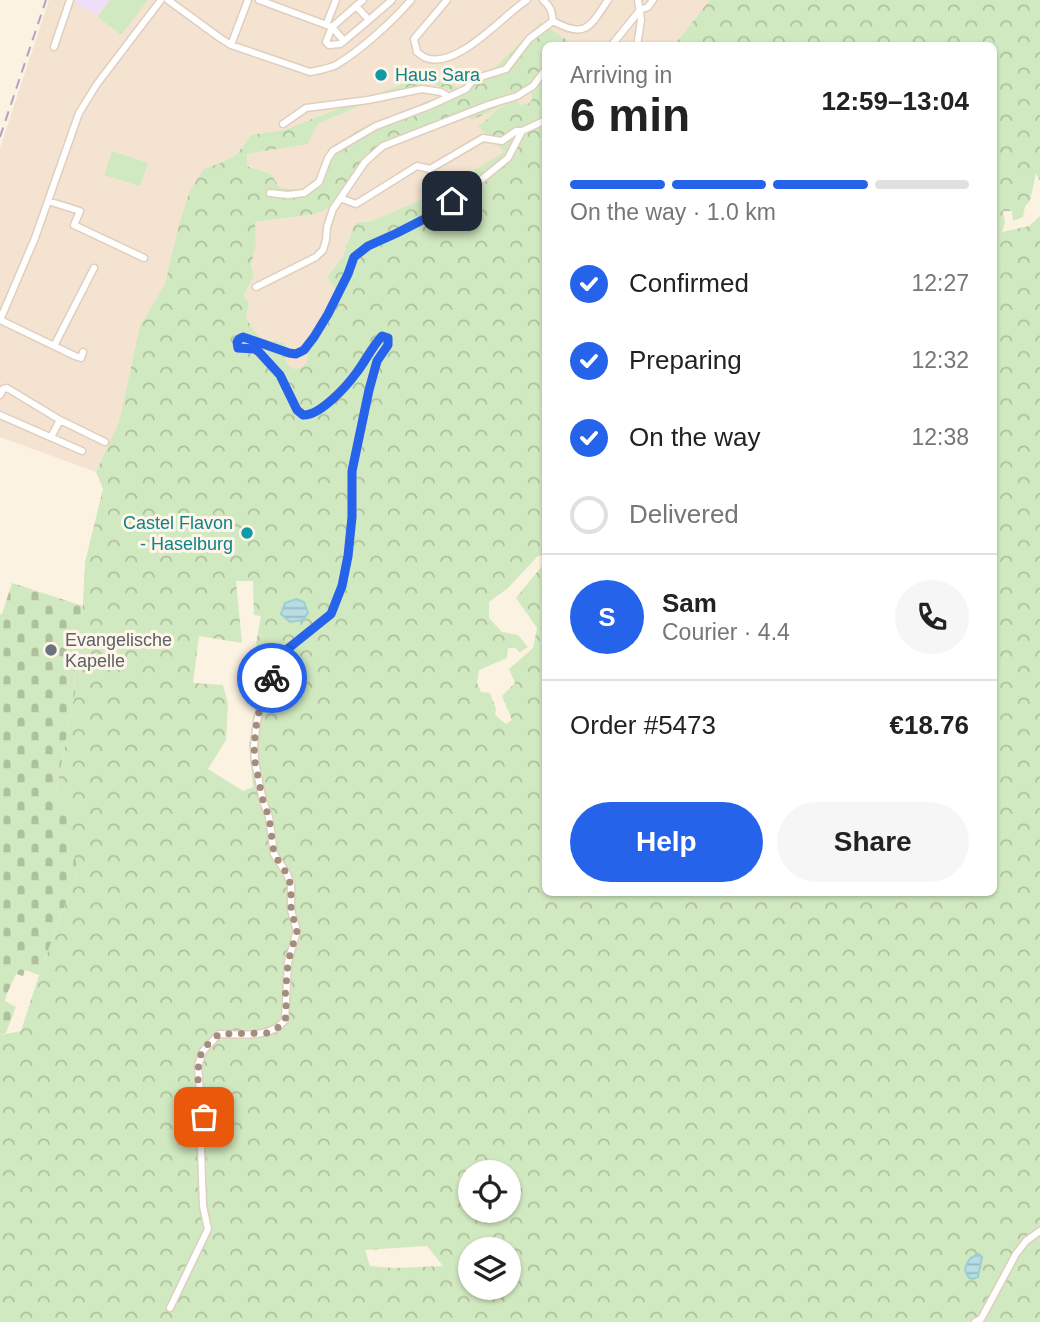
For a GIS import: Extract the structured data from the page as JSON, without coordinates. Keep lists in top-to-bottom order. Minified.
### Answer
{"places":["Haus Sara","Castel Flavon - Haselburg","Evangelische Kapelle"],"page":{"heading":["6 min","Arriving in","12:59–13:04"],"panel":["Sam","Courier · 4.4","Order #5473","€18.76"],"bar":"On the way · 1.0 km","list":[["Confirmed","12:27"],["Preparing","12:32"],["On the way","12:38"],"Delivered"],"round":"S","buttons":["Help","Share"]}}
